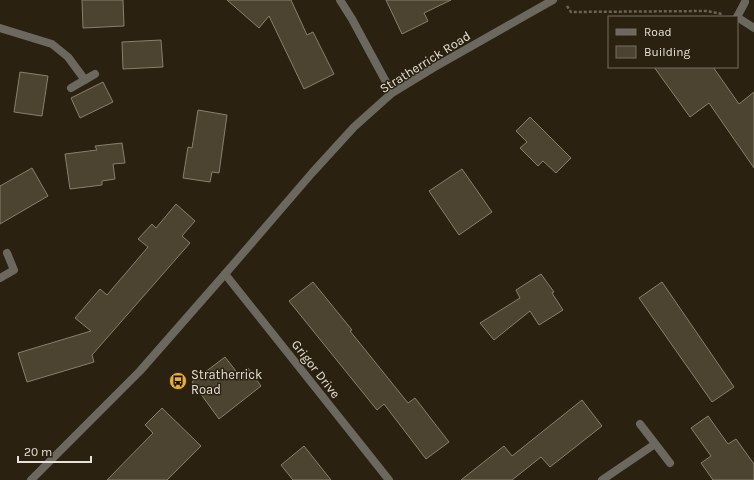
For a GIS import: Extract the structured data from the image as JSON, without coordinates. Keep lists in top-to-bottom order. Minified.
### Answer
{"streets":{"street":["Stratherrick Road","Grigor Drive"]},"crossings":[["Stratherrick Road","Grigor Drive"]],"places":{"bus stop":["Stratherrick Road"]},"legend":["Road","Building"],"scale_bar":"20 m"}
